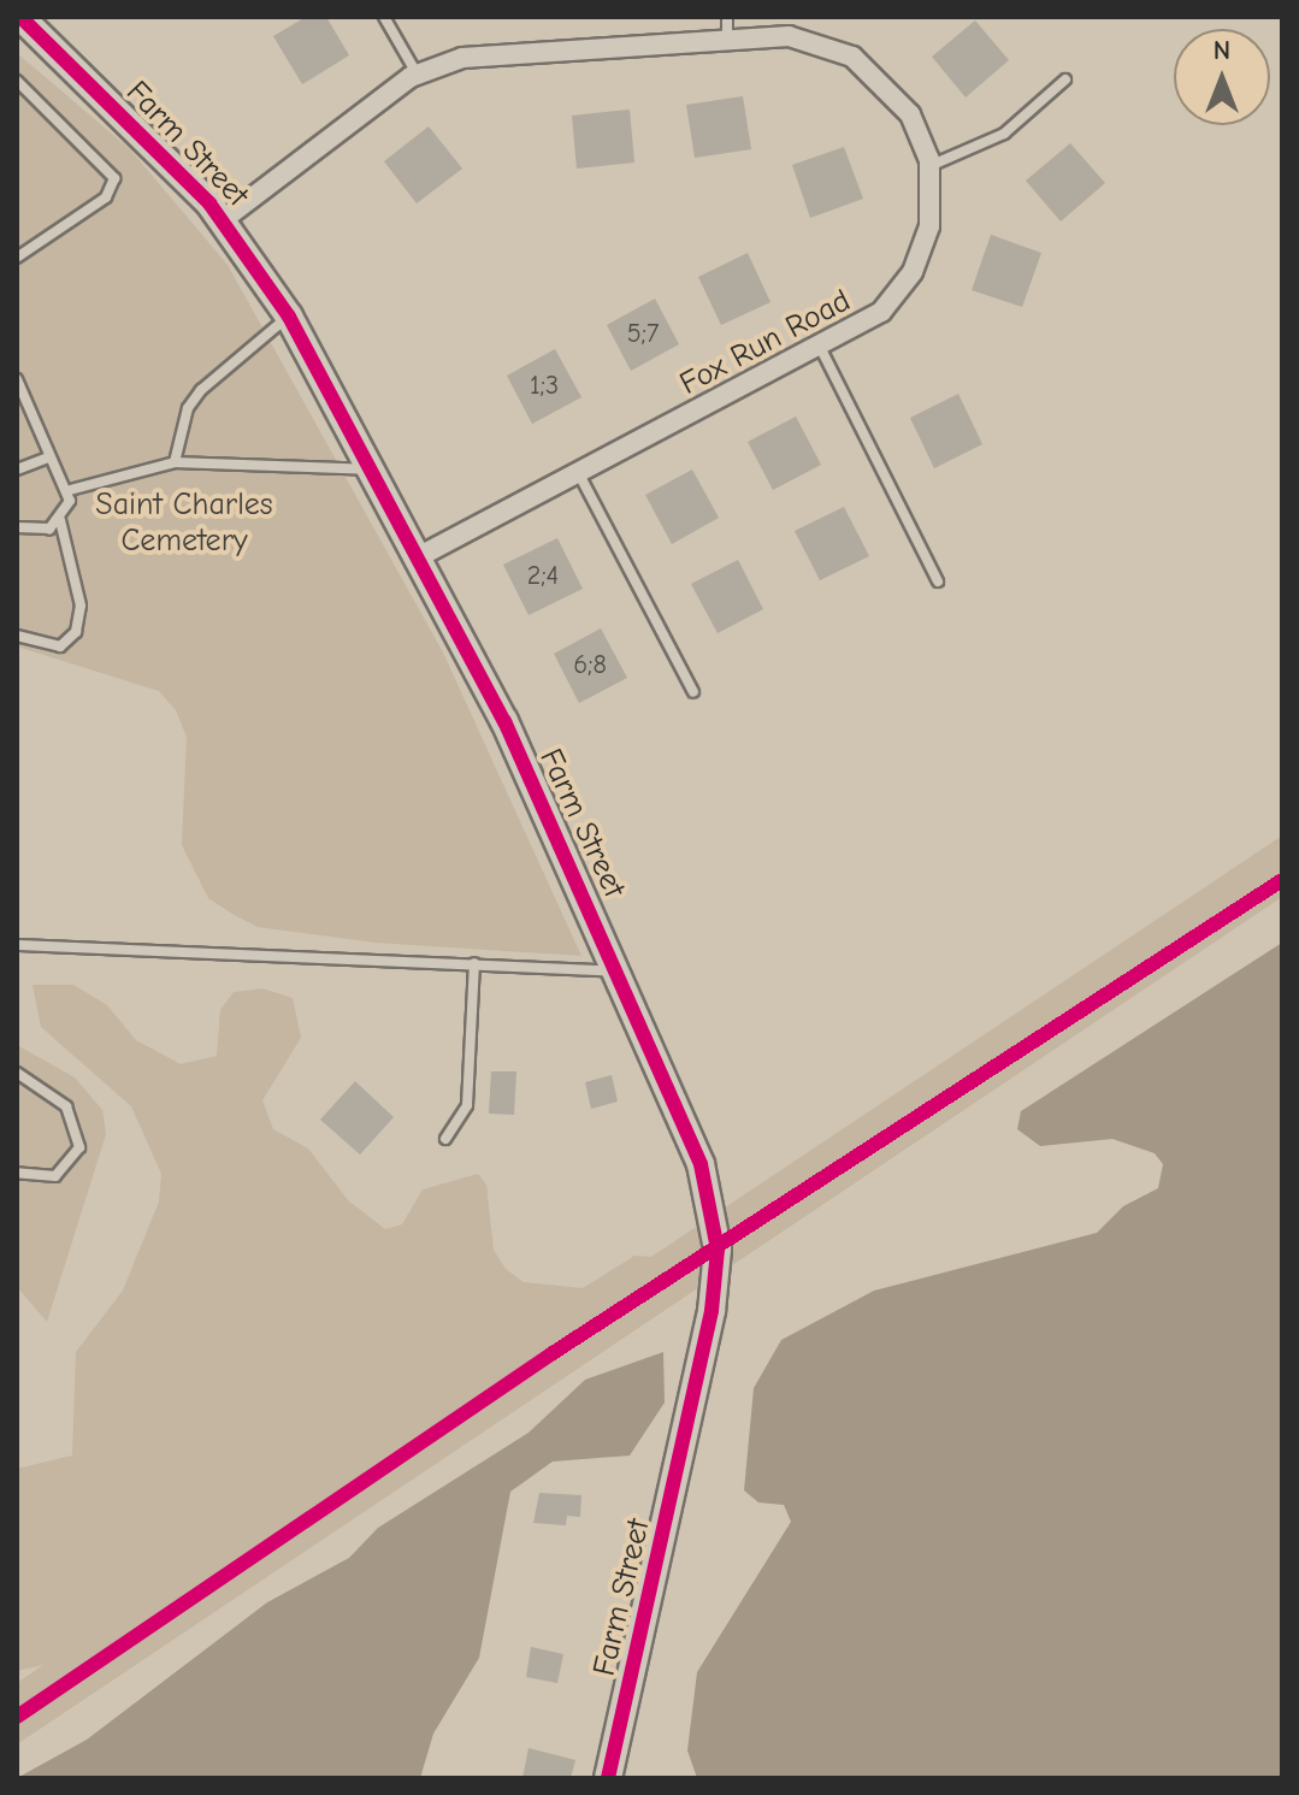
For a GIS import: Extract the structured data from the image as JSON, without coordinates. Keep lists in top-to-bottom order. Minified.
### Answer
{"streets":{"street":["Farm Street","Fox Run Road"]},"crossings":[["Farm Street","Fox Run Road"]],"parks":["Saint Charles Cemetery"],"house_numbers":["5;7","1;3","2;4","6;8"],"north":"top"}
